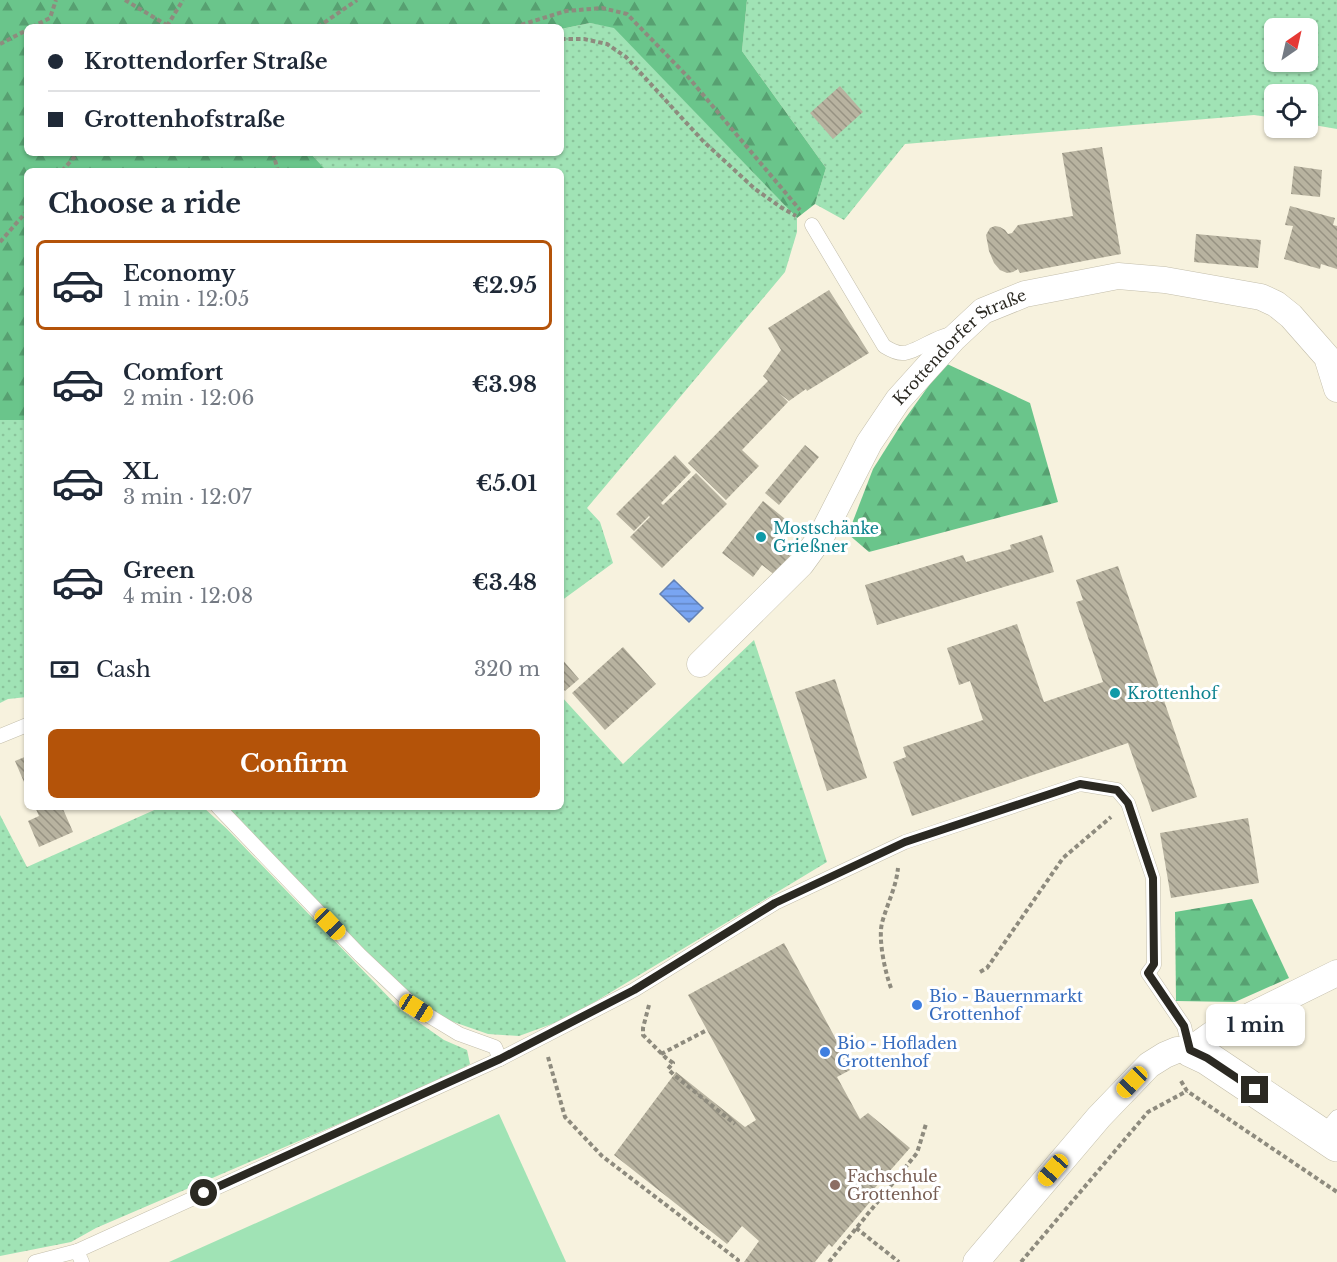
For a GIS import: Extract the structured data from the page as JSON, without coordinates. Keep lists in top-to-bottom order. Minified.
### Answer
{"streets":{"street":["Krottendorfer Straße"]},"places":["Mostschänke Grießner","Krottenhof","Bio - Bauernmarkt Grottenhof","Bio - Hofladen Grottenhof","Fachschule Grottenhof"],"north":"top right","page":{"banner":["Krottendorfer Straße","Grottenhofstraße"],"heading":"Choose a ride","list":[{"name":"Economy","note":"1 min · 12:05","value":"€2.95"},{"name":"Comfort","note":"2 min · 12:06","value":"€3.98"},{"name":"XL","note":"3 min · 12:07","value":"€5.01"},{"name":"Green","note":"4 min · 12:08","value":"€3.48"}],"pay":["Cash","320 m"],"buttons":"Confirm","bubble":"1 min"}}
